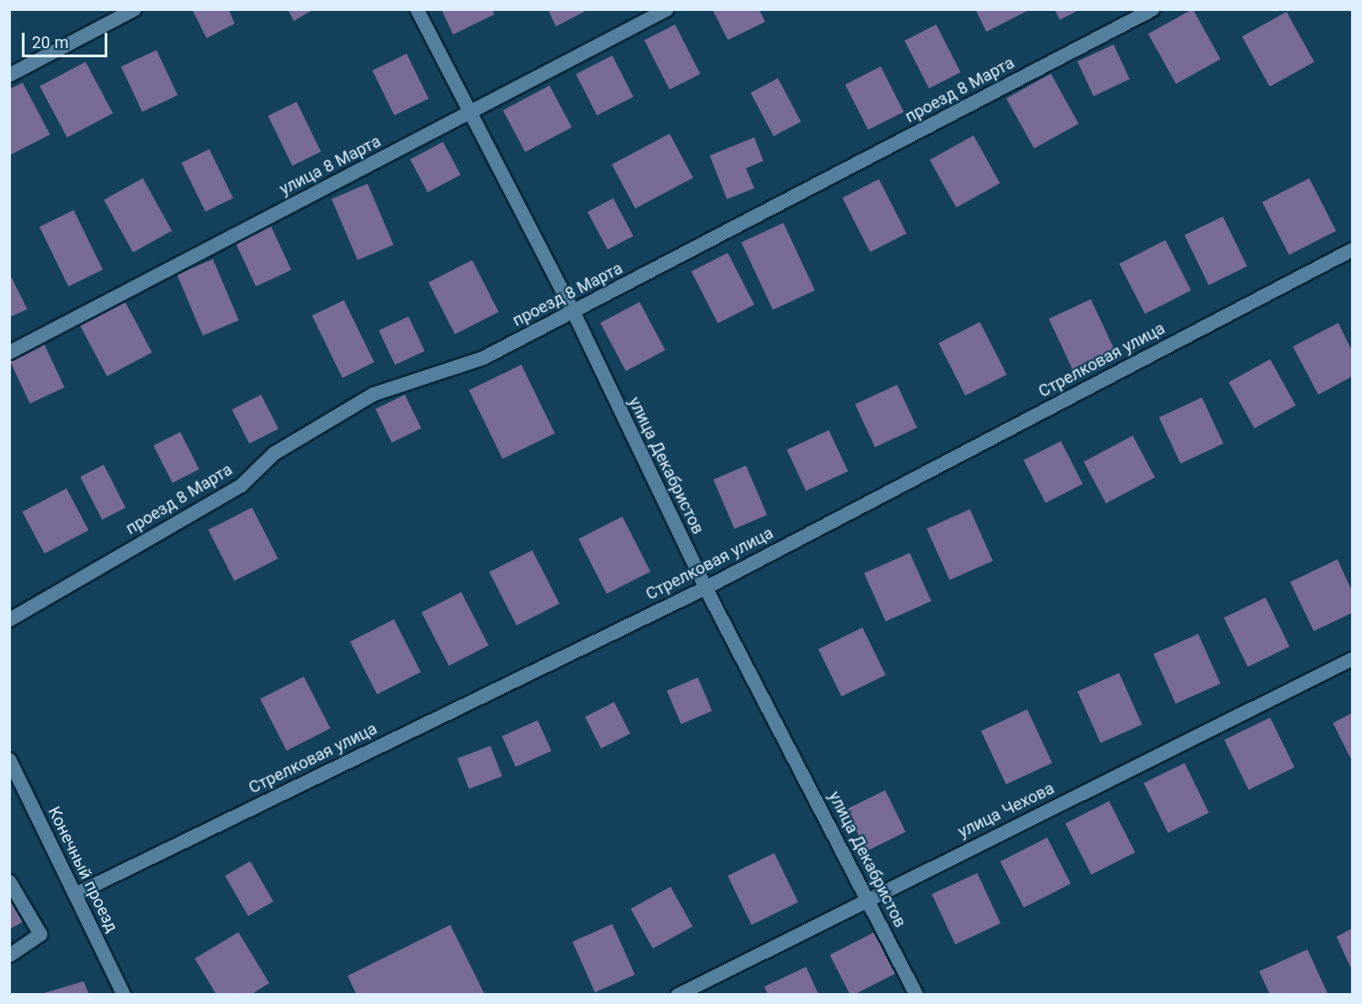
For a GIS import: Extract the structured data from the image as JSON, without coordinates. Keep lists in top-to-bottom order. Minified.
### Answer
{"streets":{"street":["проезд 8 Марта","улица 8 Марта","Стрелковая улица","улица Декабристов","улица Чехова","Конечный проезд"]},"crossings":[["проезд 8 Марта","улица Декабристов"],["улица 8 Марта","улица Декабристов"],["Стрелковая улица","улица Декабристов"],["Стрелковая улица","Конечный проезд"],["улица Декабристов","улица Чехова"]],"scale_bar":"20 m"}
